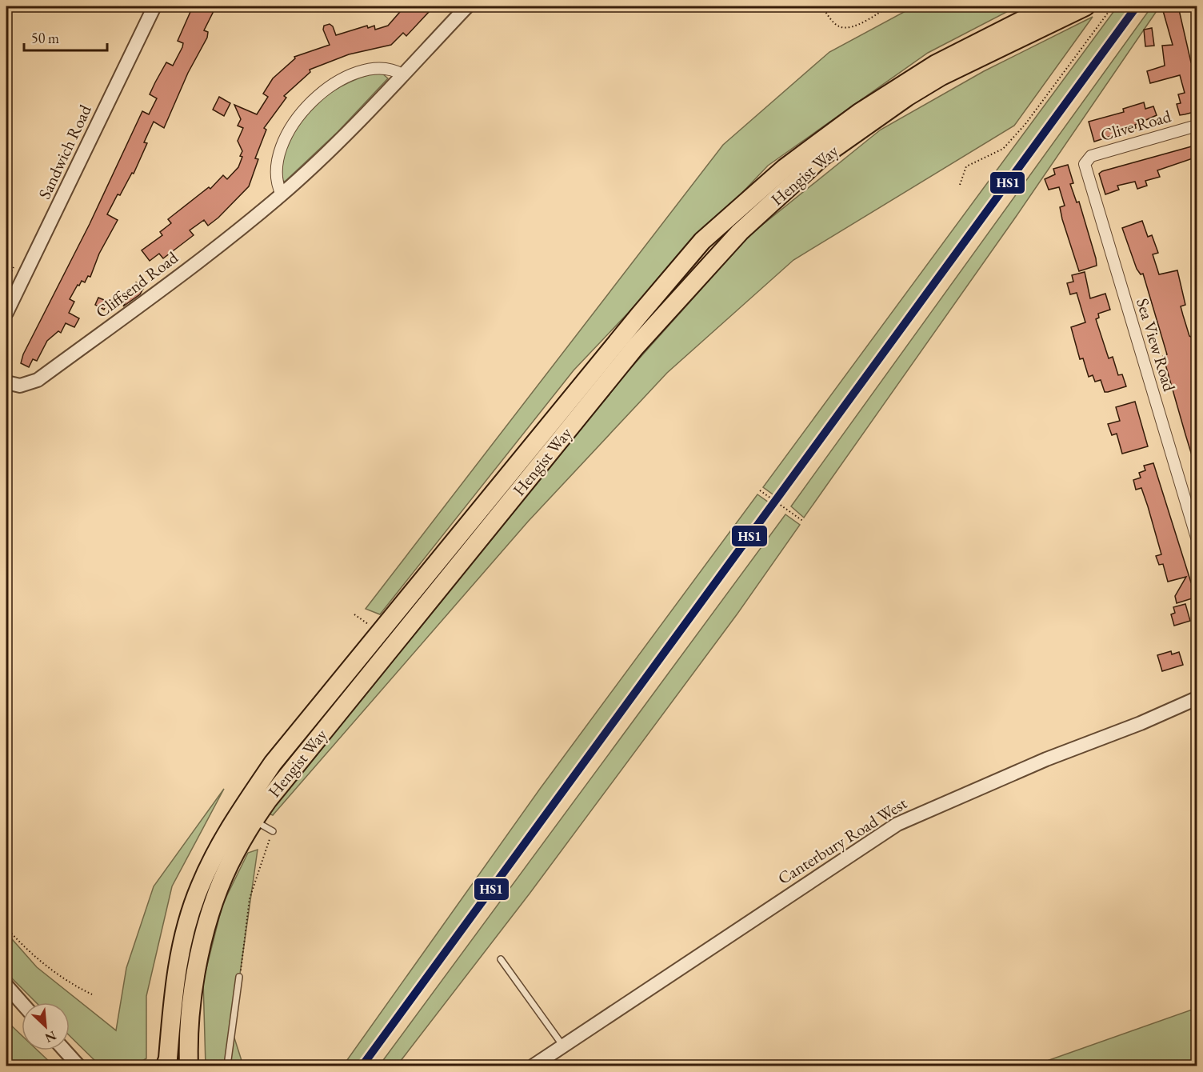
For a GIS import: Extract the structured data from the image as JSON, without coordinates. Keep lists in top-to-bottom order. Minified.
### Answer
{"streets":{"highway":["Hengist Way"],"street":["Clive Road","Sandwich Road","Cliffsend Road","Sea View Road","Canterbury Road West"]},"crossings":[["Clive Road","Sea View Road"]],"lines":["transit line HS1"],"scale_bar":"50 m","north":"bottom right"}
